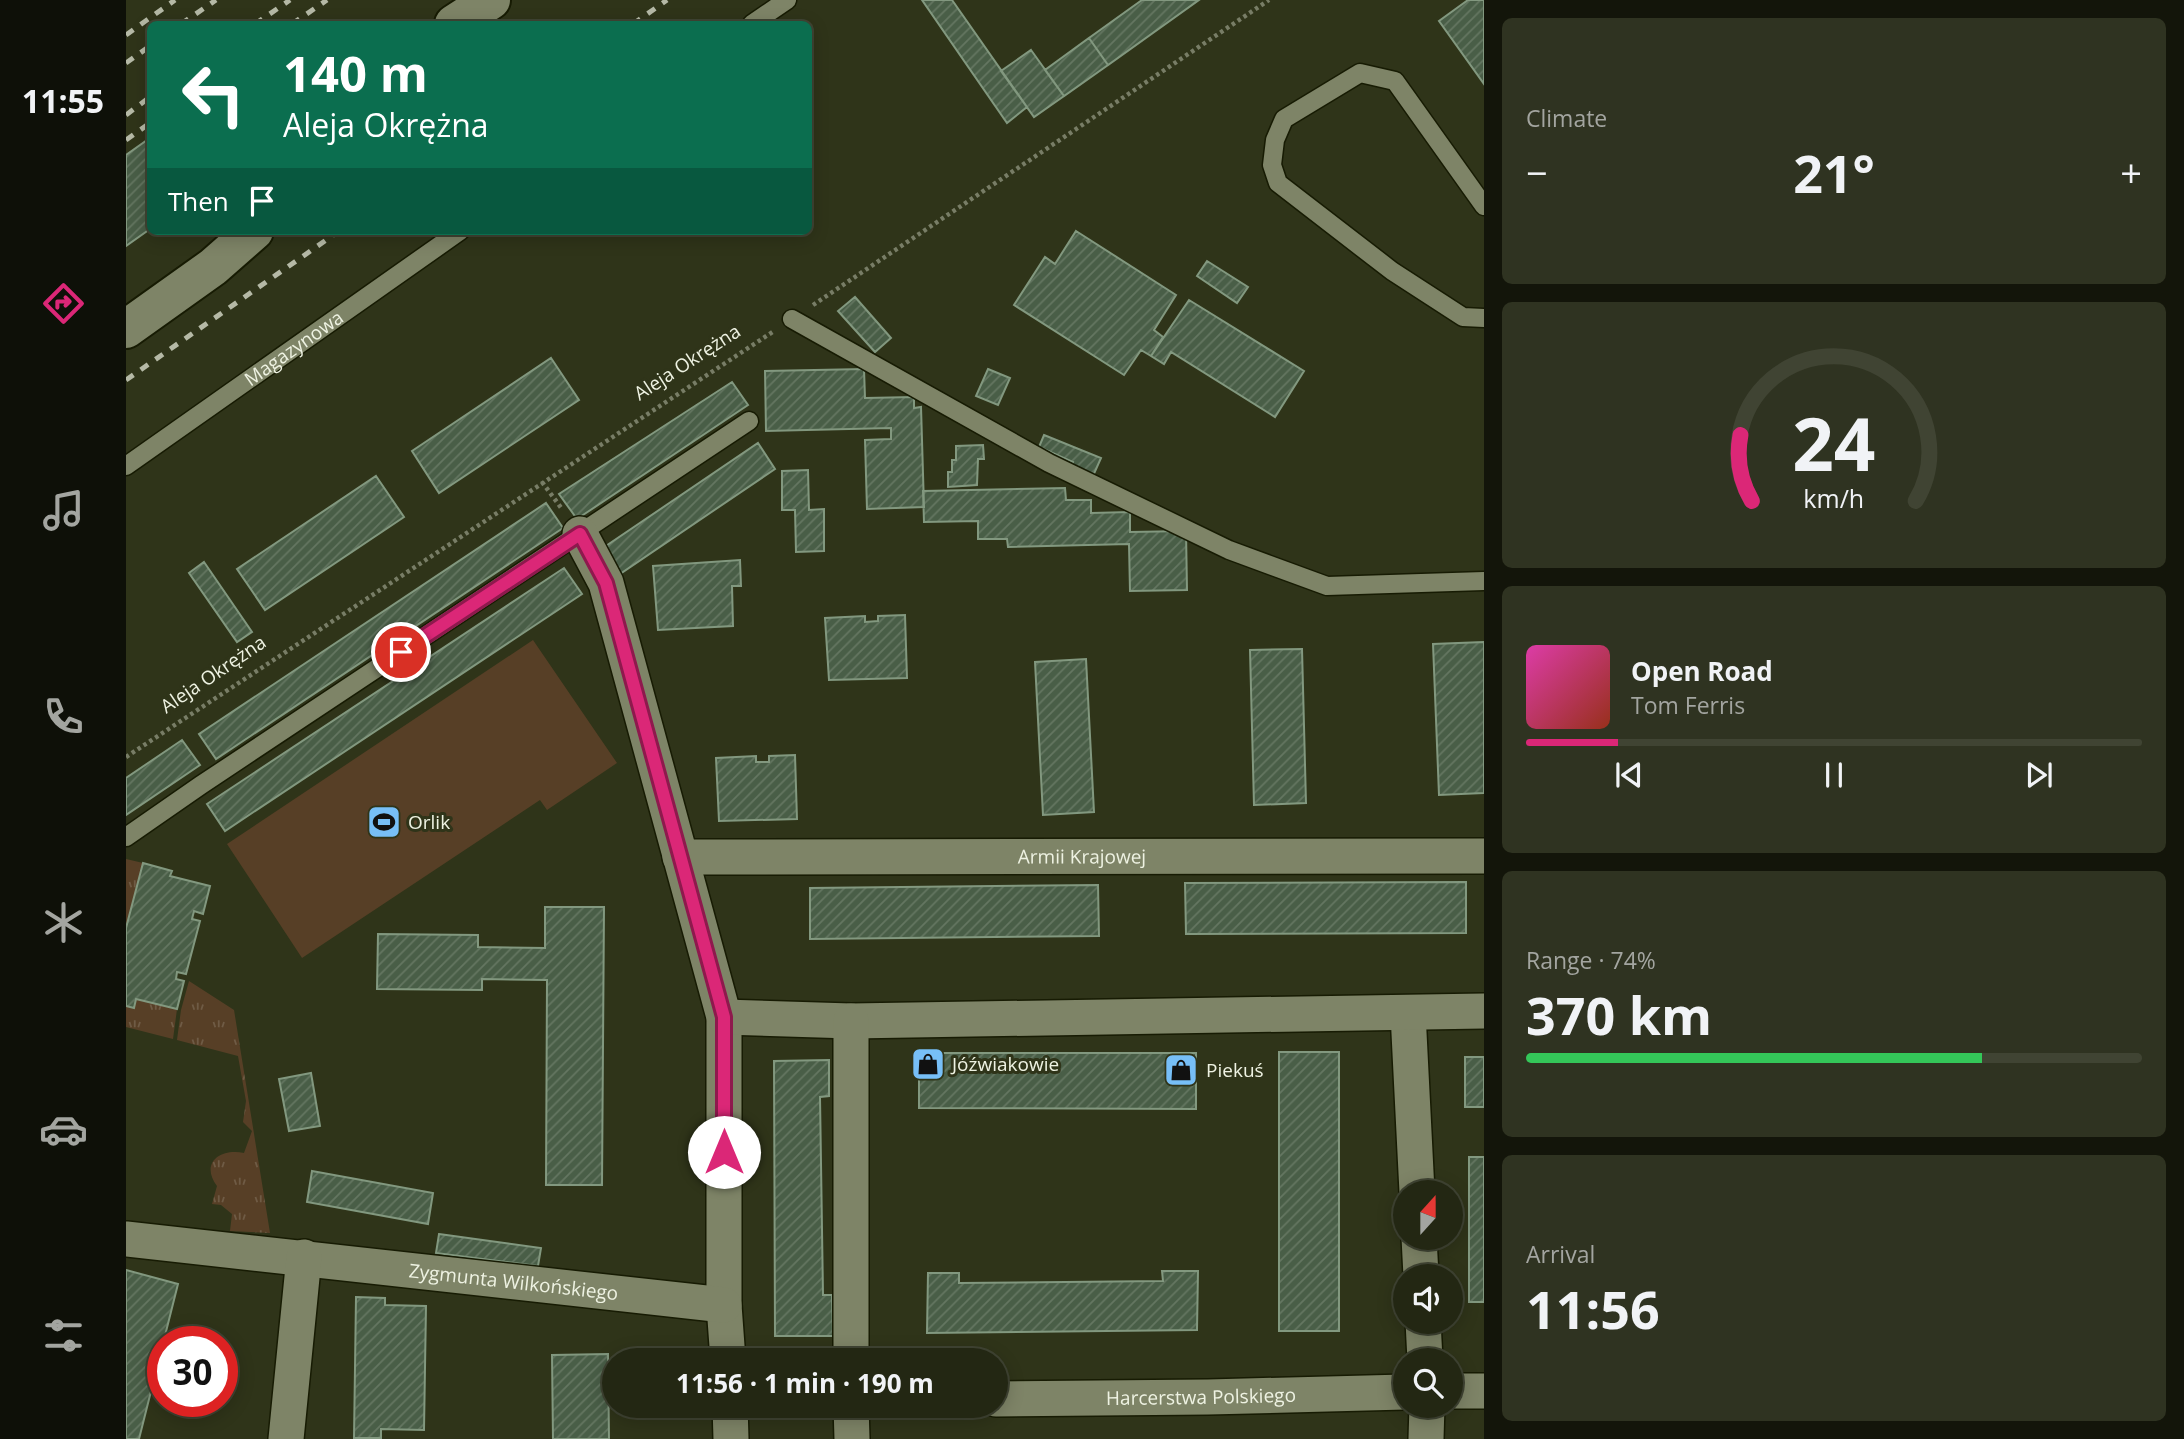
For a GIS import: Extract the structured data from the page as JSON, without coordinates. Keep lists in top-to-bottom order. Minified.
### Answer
{"streets":{"street":["Armii Krajowej","Zygmunta Wilkońskiego","Harcerstwa Polskiego"],"lane":["Magazynowa"],"path":["Aleja Okrężna"]},"places":{"sports":["Orlik"],"shop":["Jóźwiakowie","Piekuś"]},"north":"top","page":{"tabs":"11:55","tile":["Climate",["Range · 74%","370 km"],["Arrival","11:56"]],"turn":["140 m","Aleja Okrężna"],"heat":["−","21°","+"],"then":"Then","song":["Open Road","Tom Ferris"],"limit":"30","trip":"11:56 · 1 min · 190 m","gauge":["24","km/h"]}}
